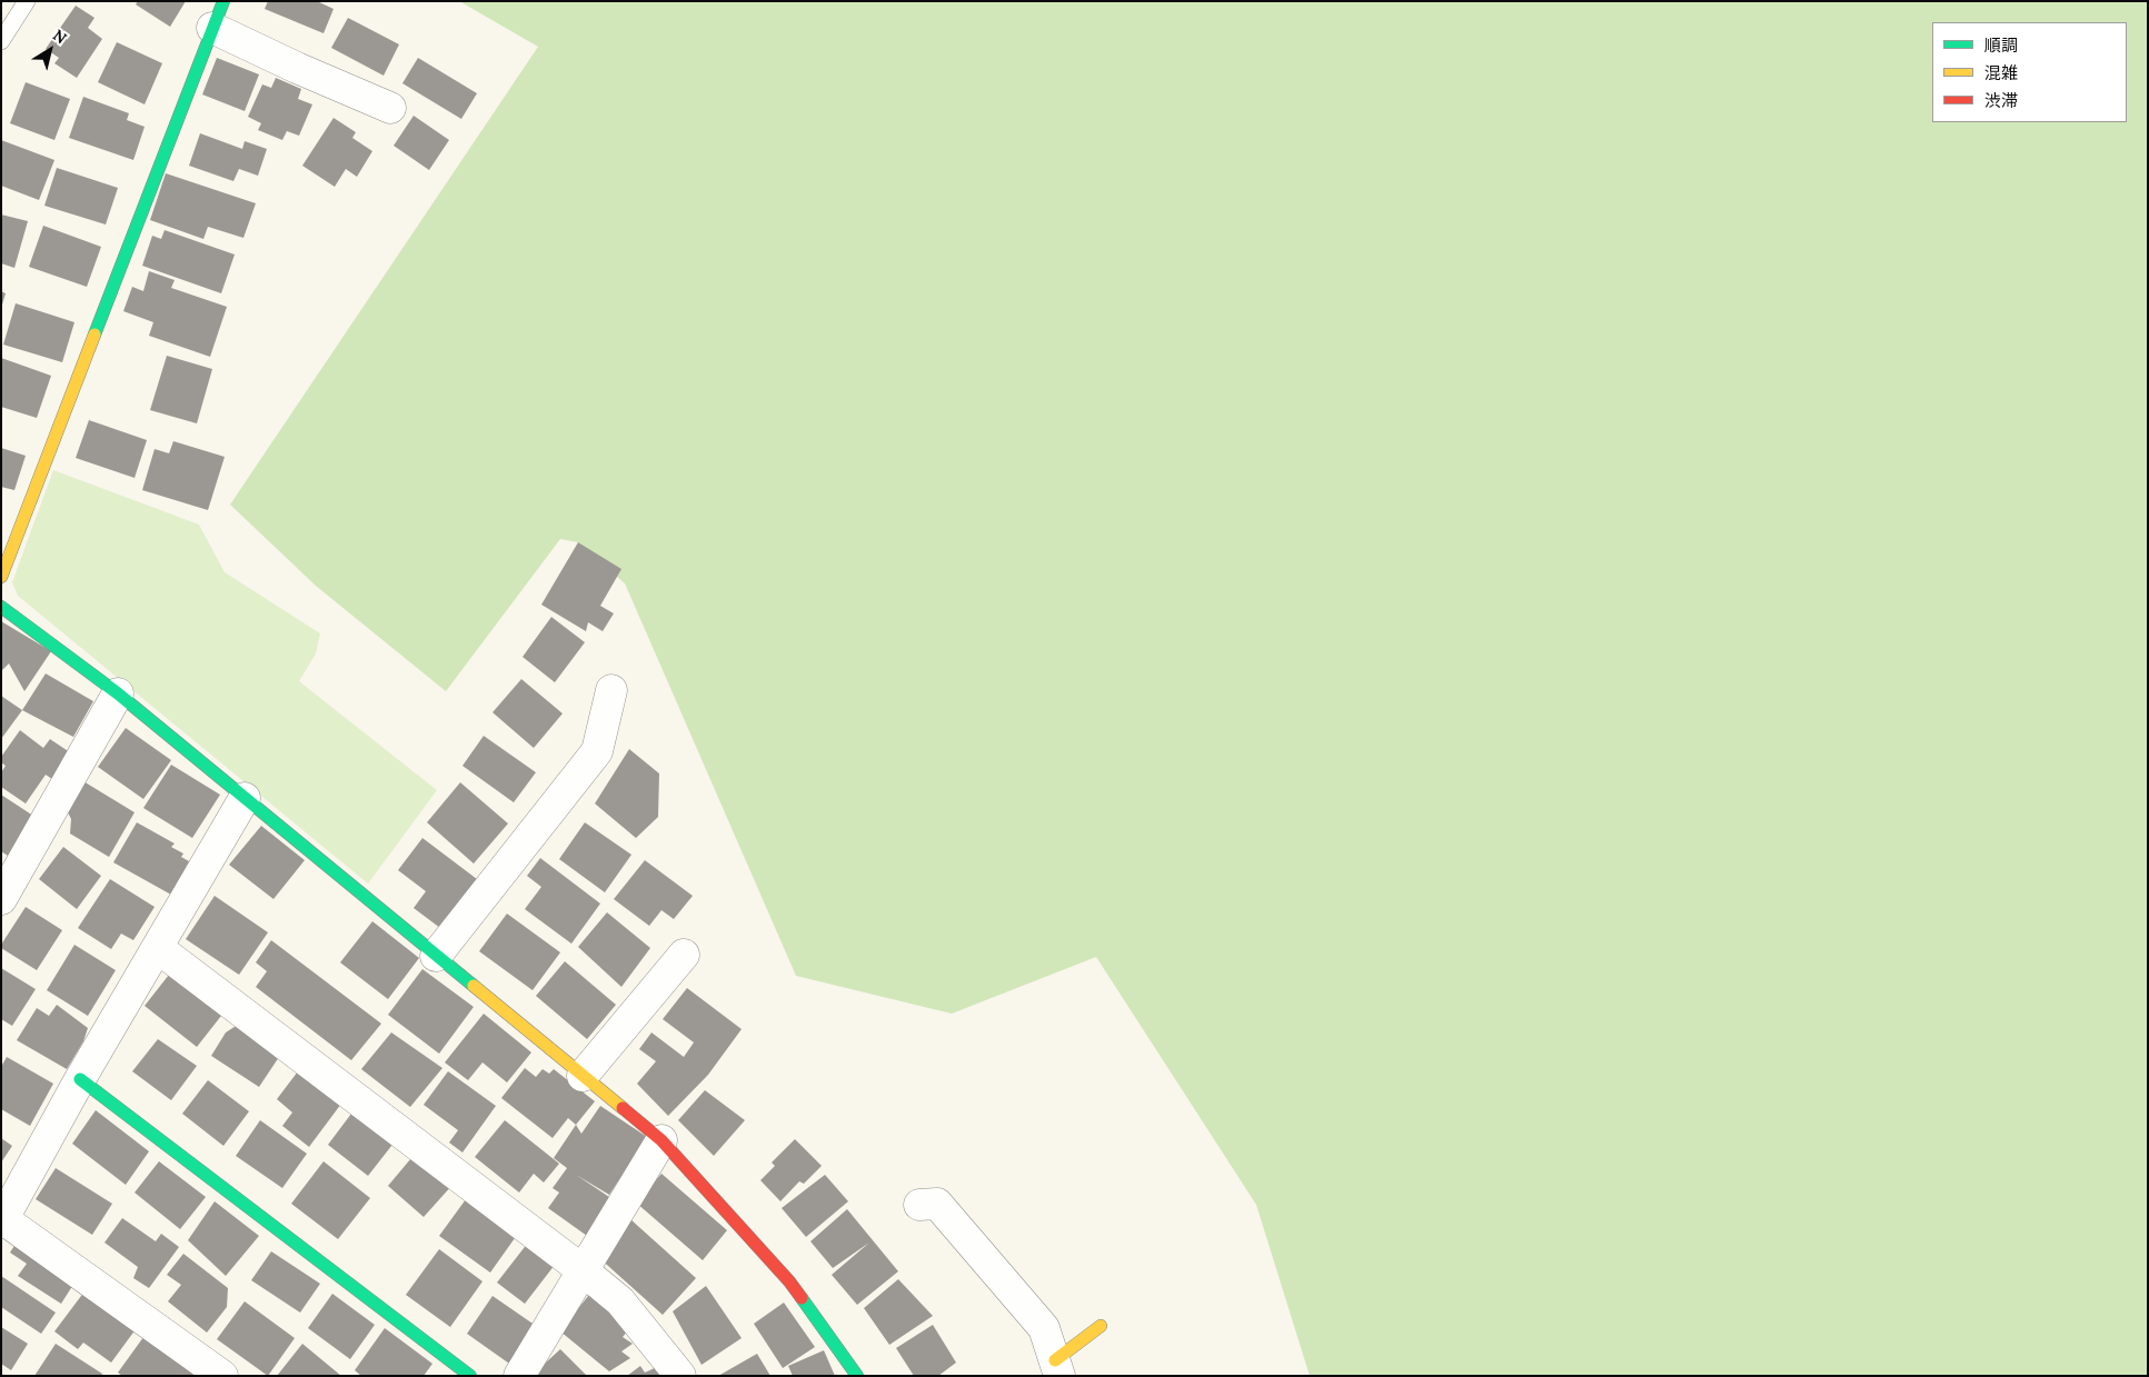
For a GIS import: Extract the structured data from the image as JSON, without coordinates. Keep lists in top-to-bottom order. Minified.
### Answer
{"legend":["順調","混雑","渋滞"],"north":"top right"}
